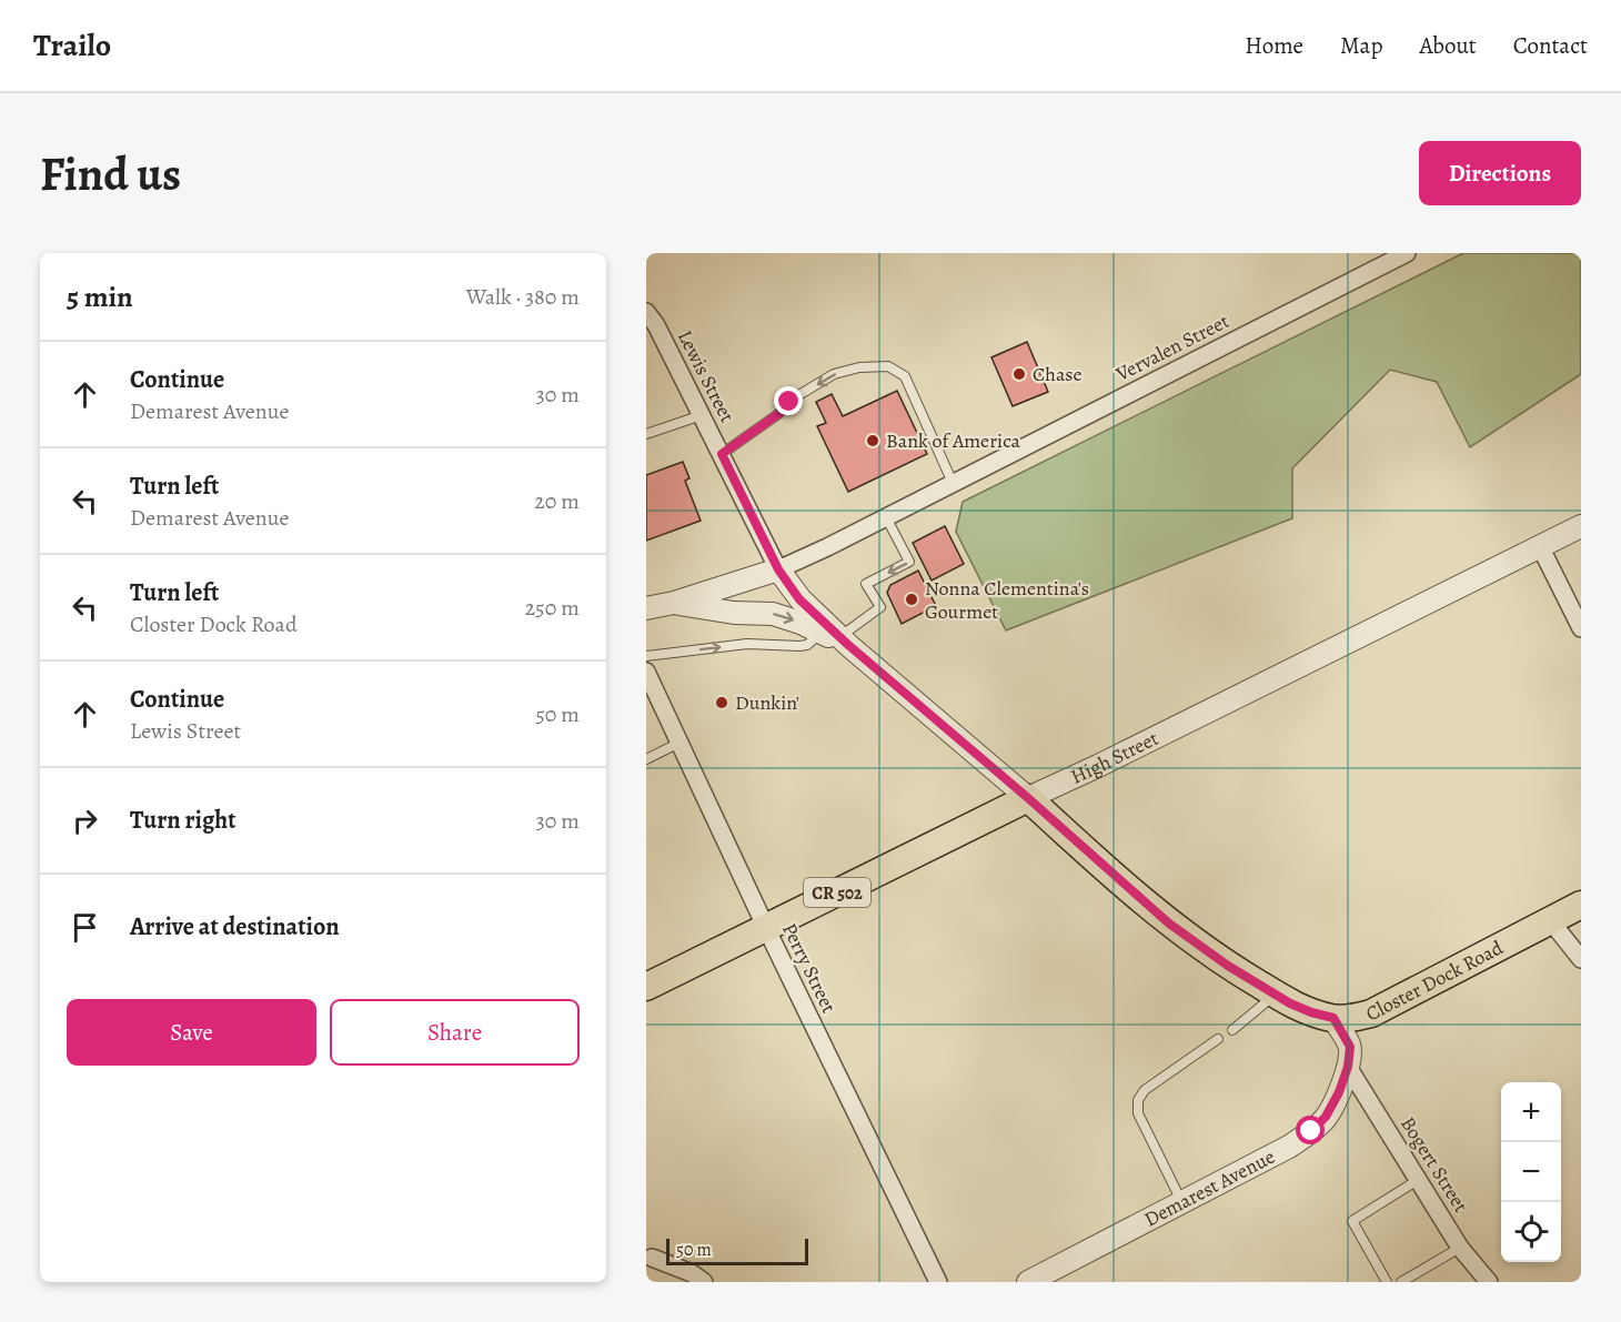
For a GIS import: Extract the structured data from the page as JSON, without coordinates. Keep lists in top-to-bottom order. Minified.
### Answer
{"streets":{"main road":["High Street","CR 502","Closter Dock Road"],"street":["Vervalen Street","Lewis Street","Perry Street","Bogert Street","Demarest Avenue"]},"crossings":[["Vervalen Street","Lewis Street"],["Vervalen Street","Closter Dock Road"],["Lewis Street","Closter Dock Road"],["High Street","Perry Street"],["High Street","Closter Dock Road"],["Closter Dock Road","Demarest Avenue"],["Bogert Street","Demarest Avenue"]],"places":["Chase","Bank of America","Nonna Clementina's Gourmet","Dunkin'"],"scale_bar":"50 m","page":{"header":"Trailo","nav":["Home","Map","About","Contact"],"buttons":["Directions",["Save","Share"]],"title":"Find us","heading":["5 min","Walk · 380 m"],"list":[["Continue","Demarest Avenue","30 m"],["Turn left","Demarest Avenue","20 m"],["Turn left","Closter Dock Road","250 m"],["Continue","Lewis Street","50 m"],["Turn right","30 m"],"Arrive at destination"],"map_buttons":["+","−"],"scale":"50 m"}}
